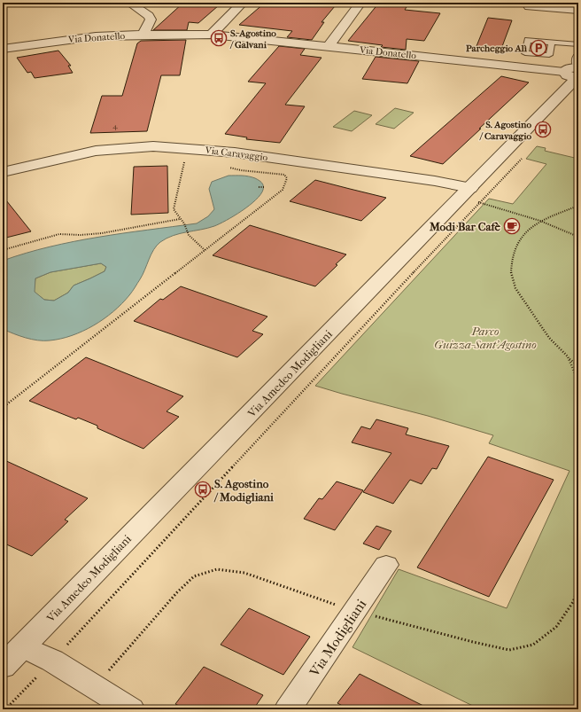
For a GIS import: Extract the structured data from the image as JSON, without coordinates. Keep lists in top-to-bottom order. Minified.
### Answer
{"streets":{"street":["Via Donatello","Via Caravaggio","Via Amedeo Modigliani","Via Modigliani"]},"crossings":[["Via Donatello","Via Amedeo Modigliani"],["Via Caravaggio","Via Amedeo Modigliani"]],"parks":["Parco Guizza-Sant'Agostino"],"places":{"bus stop":["S. Agostino / Galvani","S. Agostino / Caravaggio","S. Agostino / Modigliani"],"parking":["Parcheggio Alì"],"cafe":["Modi Bar Cafè"]},"house_numbers":["4"]}
